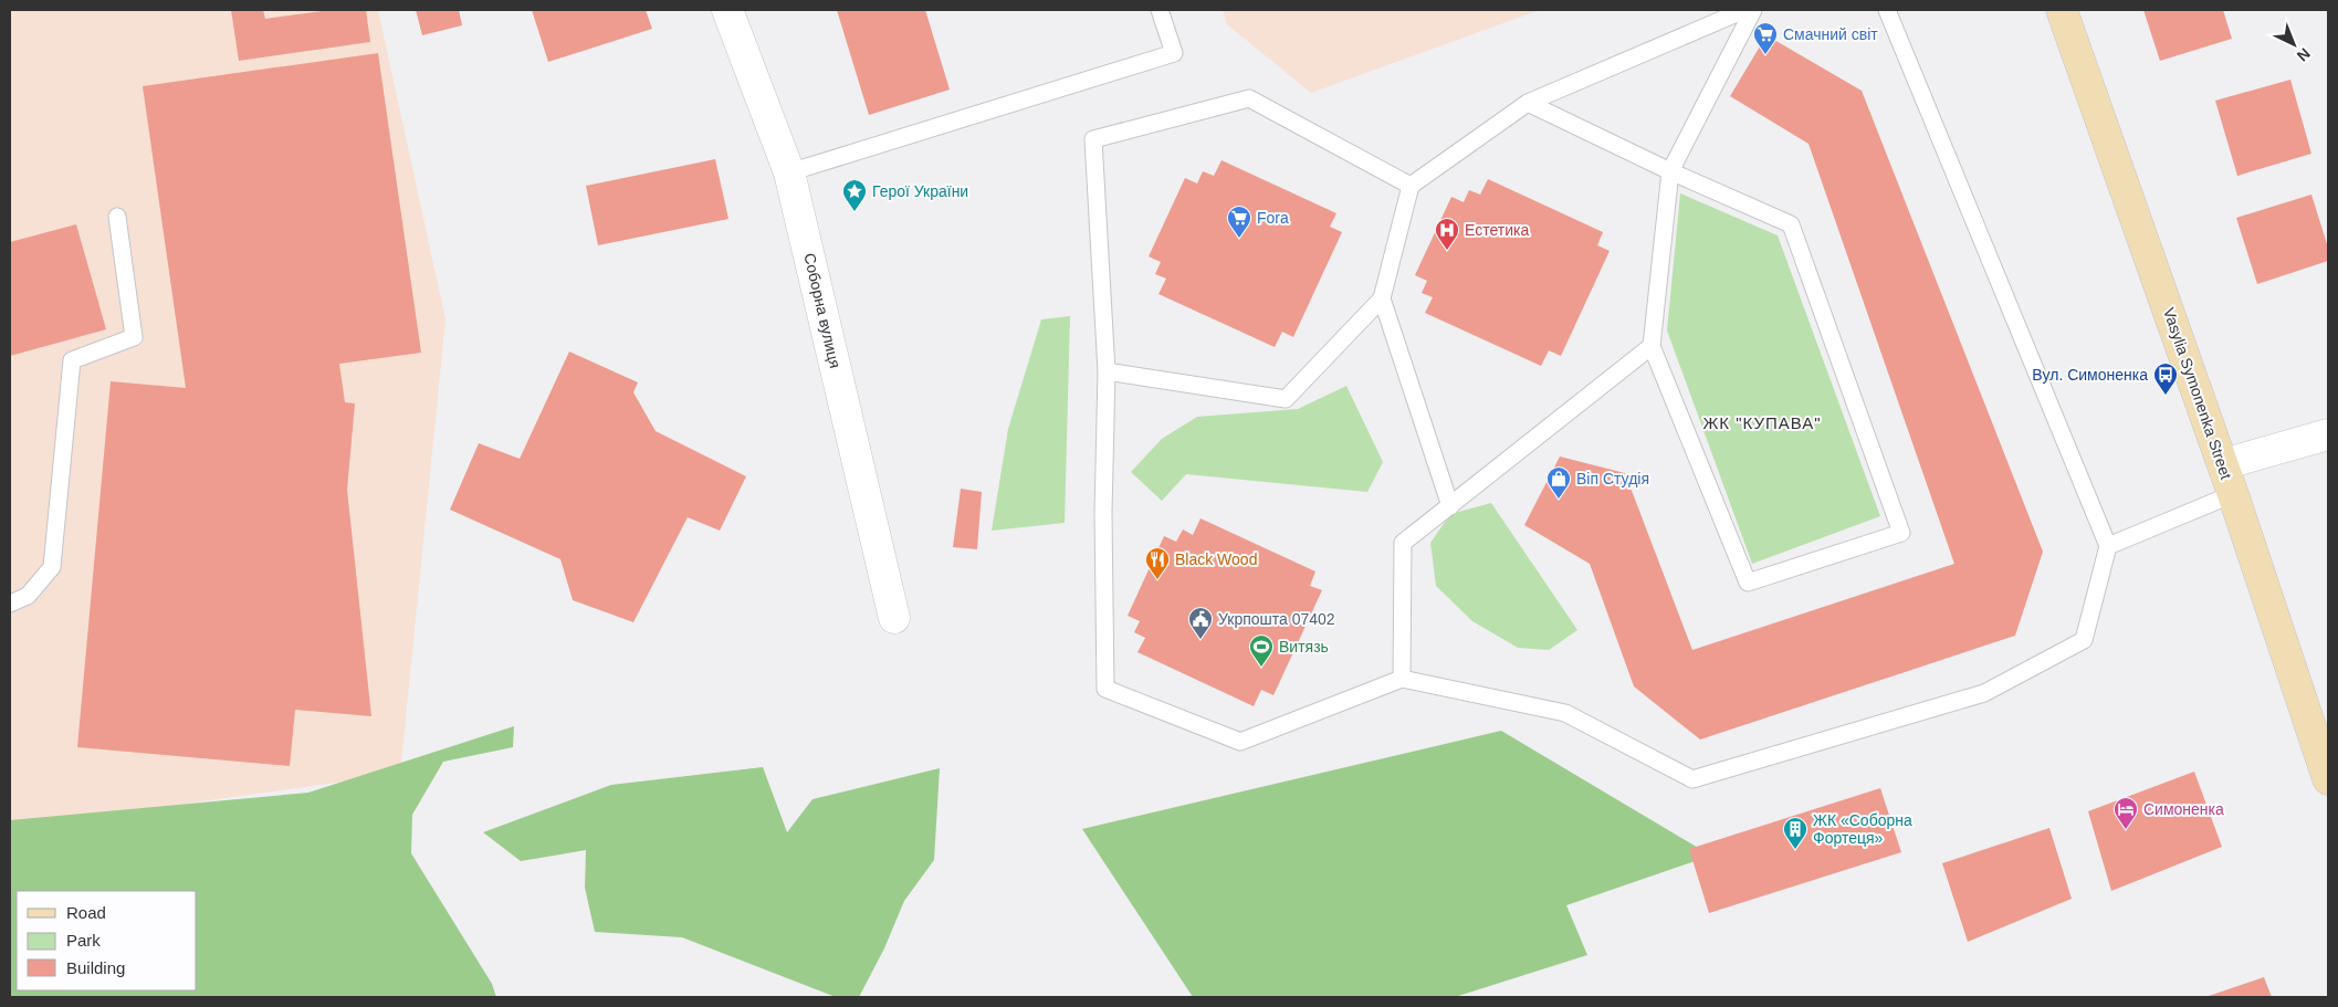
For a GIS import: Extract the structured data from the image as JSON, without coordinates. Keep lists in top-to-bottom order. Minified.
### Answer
{"streets":{"street":["Соборна вулиця","Vasylia Symonenka Street"]},"districts":["ЖК \"КУПАВА\""],"places":{"supermarket":["Смачний світ","Fora"],"place":["Герої України"],"hospital":["Естетика"],"bus stop":["Вул. Симоненка"],"shop":["Віп Студія"],"restaurant":["Black Wood"],"public building":["Укрпошта 07402"],"sports":["Витязь"],"hotel":["Симоненка"],"building":["ЖК «Соборна Фортеця»"]},"legend":["Road","Park","Building"],"north":"bottom right"}
